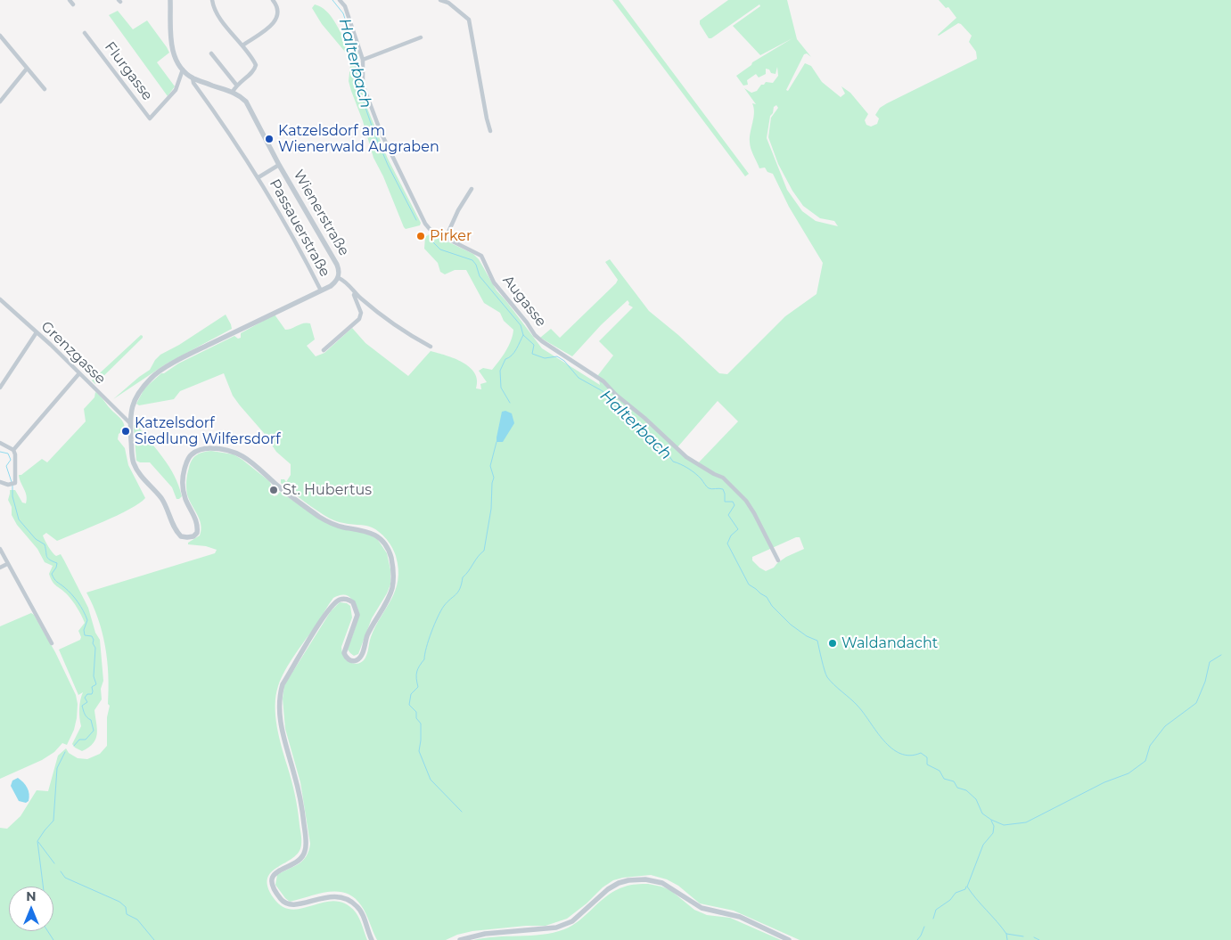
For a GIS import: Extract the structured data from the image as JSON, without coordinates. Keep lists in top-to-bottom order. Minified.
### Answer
{"streets":{"street":["Flurgasse","Wienerstraße","Passauerstraße","Augasse","Grenzgasse"]},"crossings":[["Flurgasse","Wienerstraße"],["Wienerstraße","Passauerstraße"],["Wienerstraße","Grenzgasse"]],"water":["Halterbach"],"places":["Katzelsdorf am Wienerwald Augraben","Pirker","Katzelsdorf Siedlung Wilfersdorf","St. Hubertus","Waldandacht"],"north":"top"}
